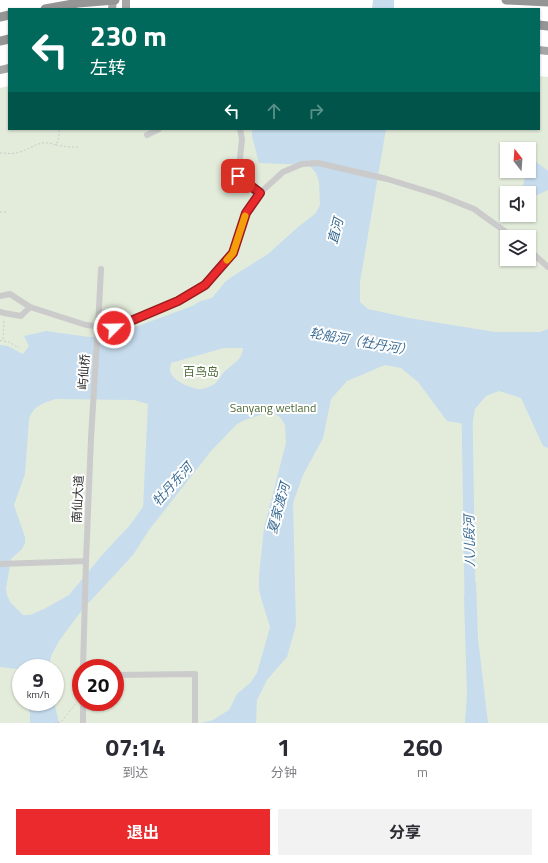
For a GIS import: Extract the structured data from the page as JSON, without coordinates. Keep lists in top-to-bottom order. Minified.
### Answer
{"streets":{"street":["屿仙桥","南仙大道"]},"crossings":[["屿仙桥","南仙大道"]],"water":["直河","轮船河（牡丹河）","牡丹东河","夏家渡河","八儿段河"],"parks":["百鸟岛","Sanyang wetland"],"north":"top","page":{"turn":["230 m","左转"],"speed":"9 km/h","limit":"20","eta":["07:14","到达","1","分钟","260","m"],"buttons":["退出","分享"]}}
